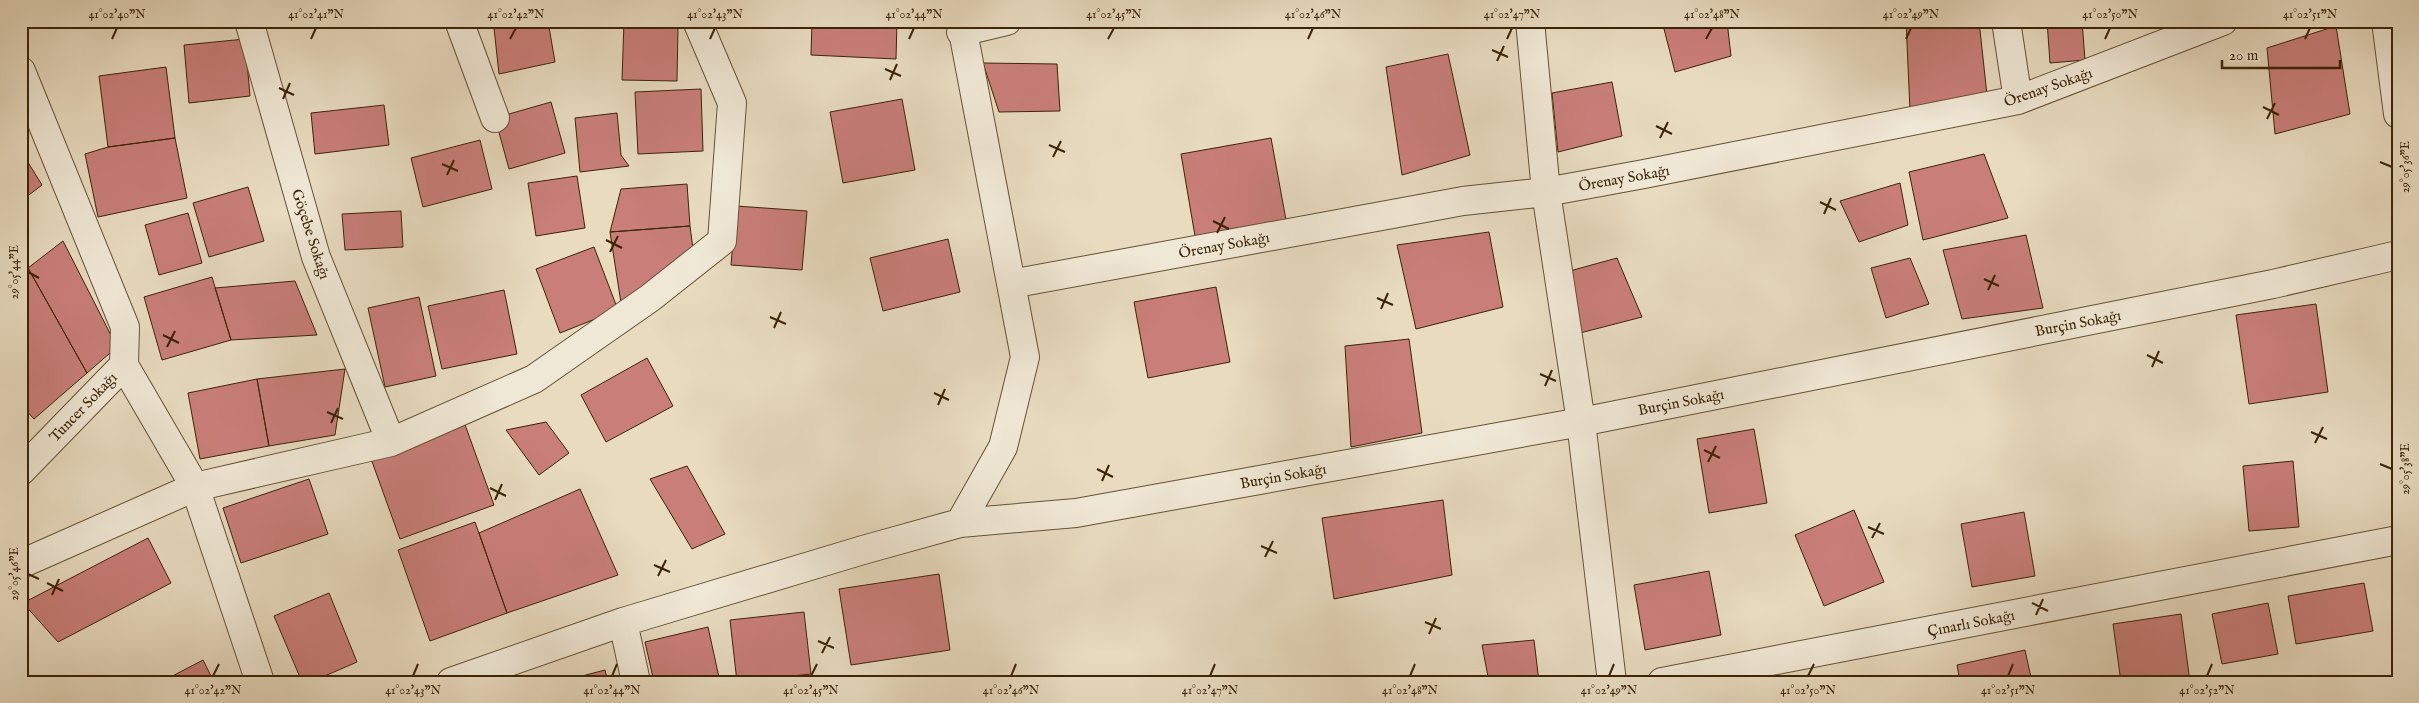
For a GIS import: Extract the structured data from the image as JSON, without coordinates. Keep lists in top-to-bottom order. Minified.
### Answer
{"streets":{"street":["Örenay Sokağı","Göçebe Sokağı","Burçin Sokağı","Tuncer Sokağı","Çınarlı Sokağı"]},"scale_bar":"20 m","coordinates":["41°02'40\"N","41°02'41\"N","41°02'42\"N","41°02'43\"N","41°02'44\"N","41°02'45\"N","41°02'46\"N","41°02'47\"N","41°02'48\"N","41°02'49\"N","41°02'50\"N","41°02'51\"N","29°05'36\"E","29°05'44\"E","29°05'38\"E","29°05'46\"E","41°02'52\"N"]}
